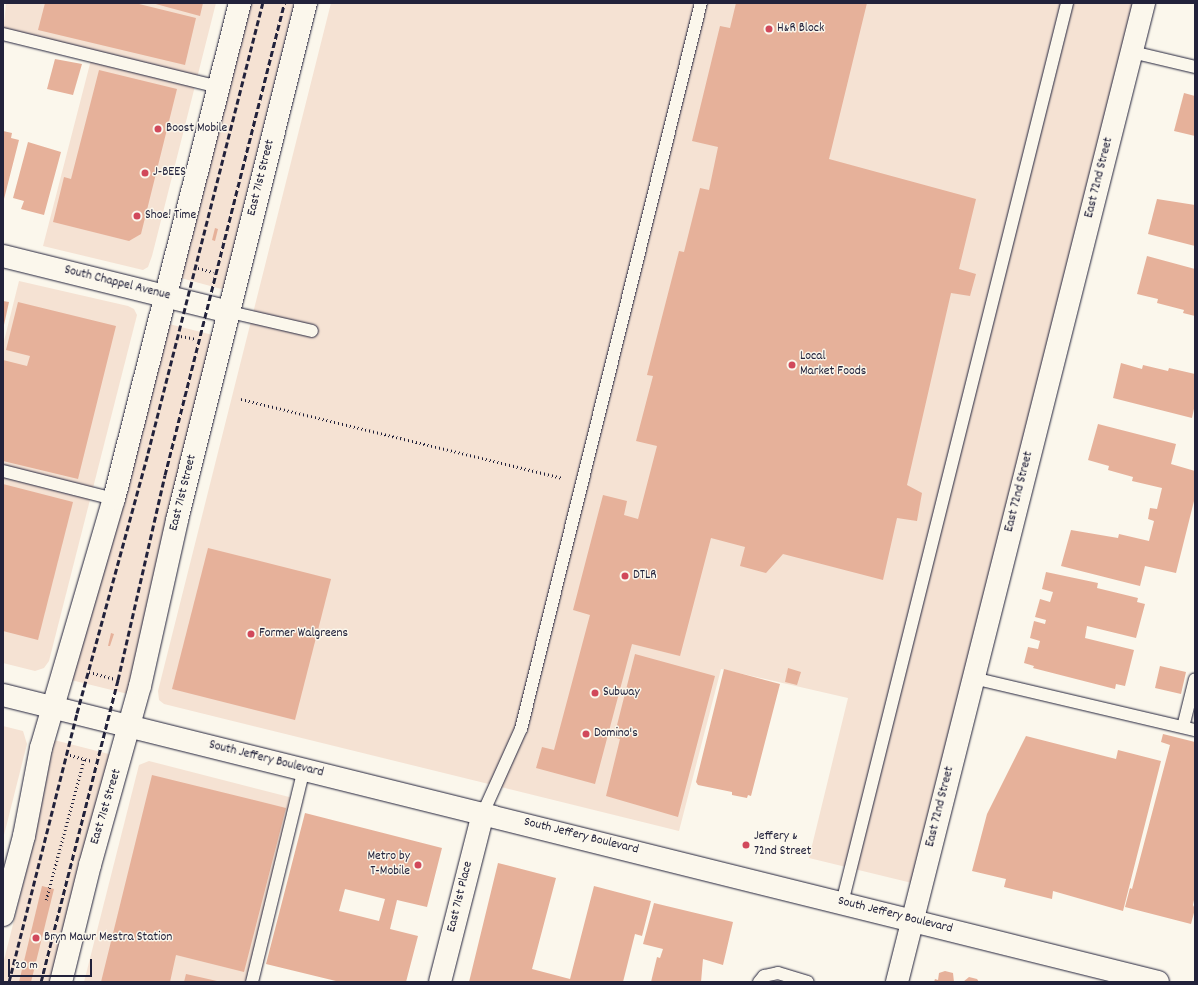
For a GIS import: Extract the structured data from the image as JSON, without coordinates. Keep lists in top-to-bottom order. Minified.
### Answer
{"streets":{"street":["East 71st Street","East 72nd Street","South Chappel Avenue","South Jeffery Boulevard","East 71st Place"]},"crossings":[["East 71st Street","South Chappel Avenue"],["East 71st Street","South Jeffery Boulevard"],["East 72nd Street","South Jeffery Boulevard"],["South Jeffery Boulevard","East 71st Place"]],"places":["H&R Block","Boost Mobile","J-BEES","Shoe! Time","Local Market Foods","DTLR","Former Walgreens","Subway","Domino's","Jeffery & 72nd Street","Metro by T-Mobile","Bryn Mawr Mestra Station"],"scale_bar":"20 m"}
